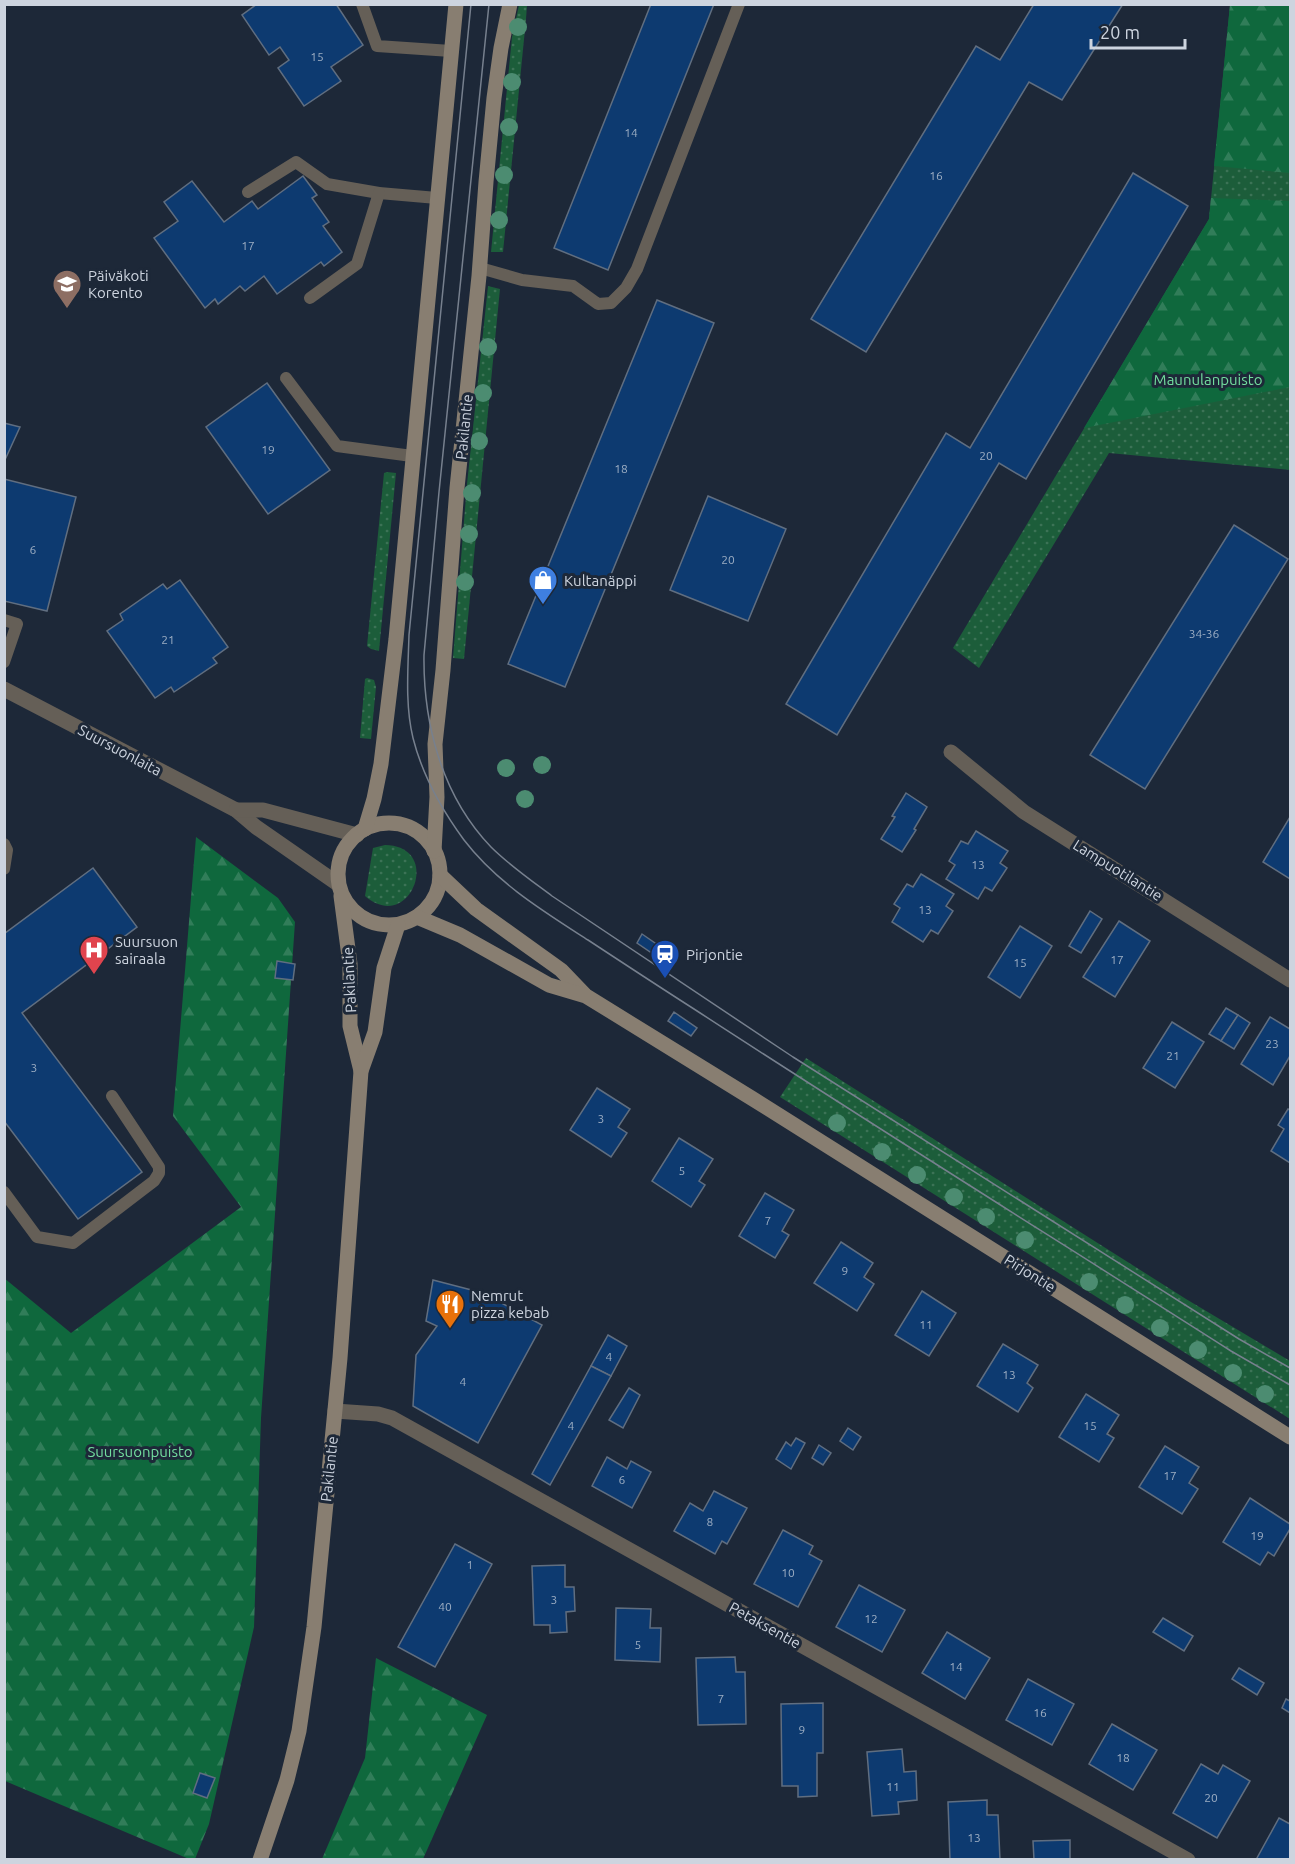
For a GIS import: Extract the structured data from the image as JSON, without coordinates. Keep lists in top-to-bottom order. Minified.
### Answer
{"streets":{"main road":["Pakilantie","Pirjontie"],"street":["Suursuonlaita","Lampuotilantie","Petaksentie"]},"crossings":[["Pakilantie","Suursuonlaita"],["Pakilantie","Pirjontie"],["Pakilantie","Petaksentie"],["Suursuonlaita","Pirjontie"]],"parks":["Maunulanpuisto","Suursuonpuisto"],"places":{"school or university":["Päiväkoti Korento"],"shop":["Kultanäppi"],"hospital":["Suursuon sairaala"],"station":["Pirjontie"],"restaurant":["Nemrut pizza kebab"]},"house_numbers":["15","14","16","17","19","20","18","6","20","34-36","21","13","13","17","15","23","21","3","3","5","7","9","11","4","13","4","4","15","17","6","8","19","1","10","3","40","12","5","14","7","16","9","18","11","20","13"],"scale_bar":"20 m"}
